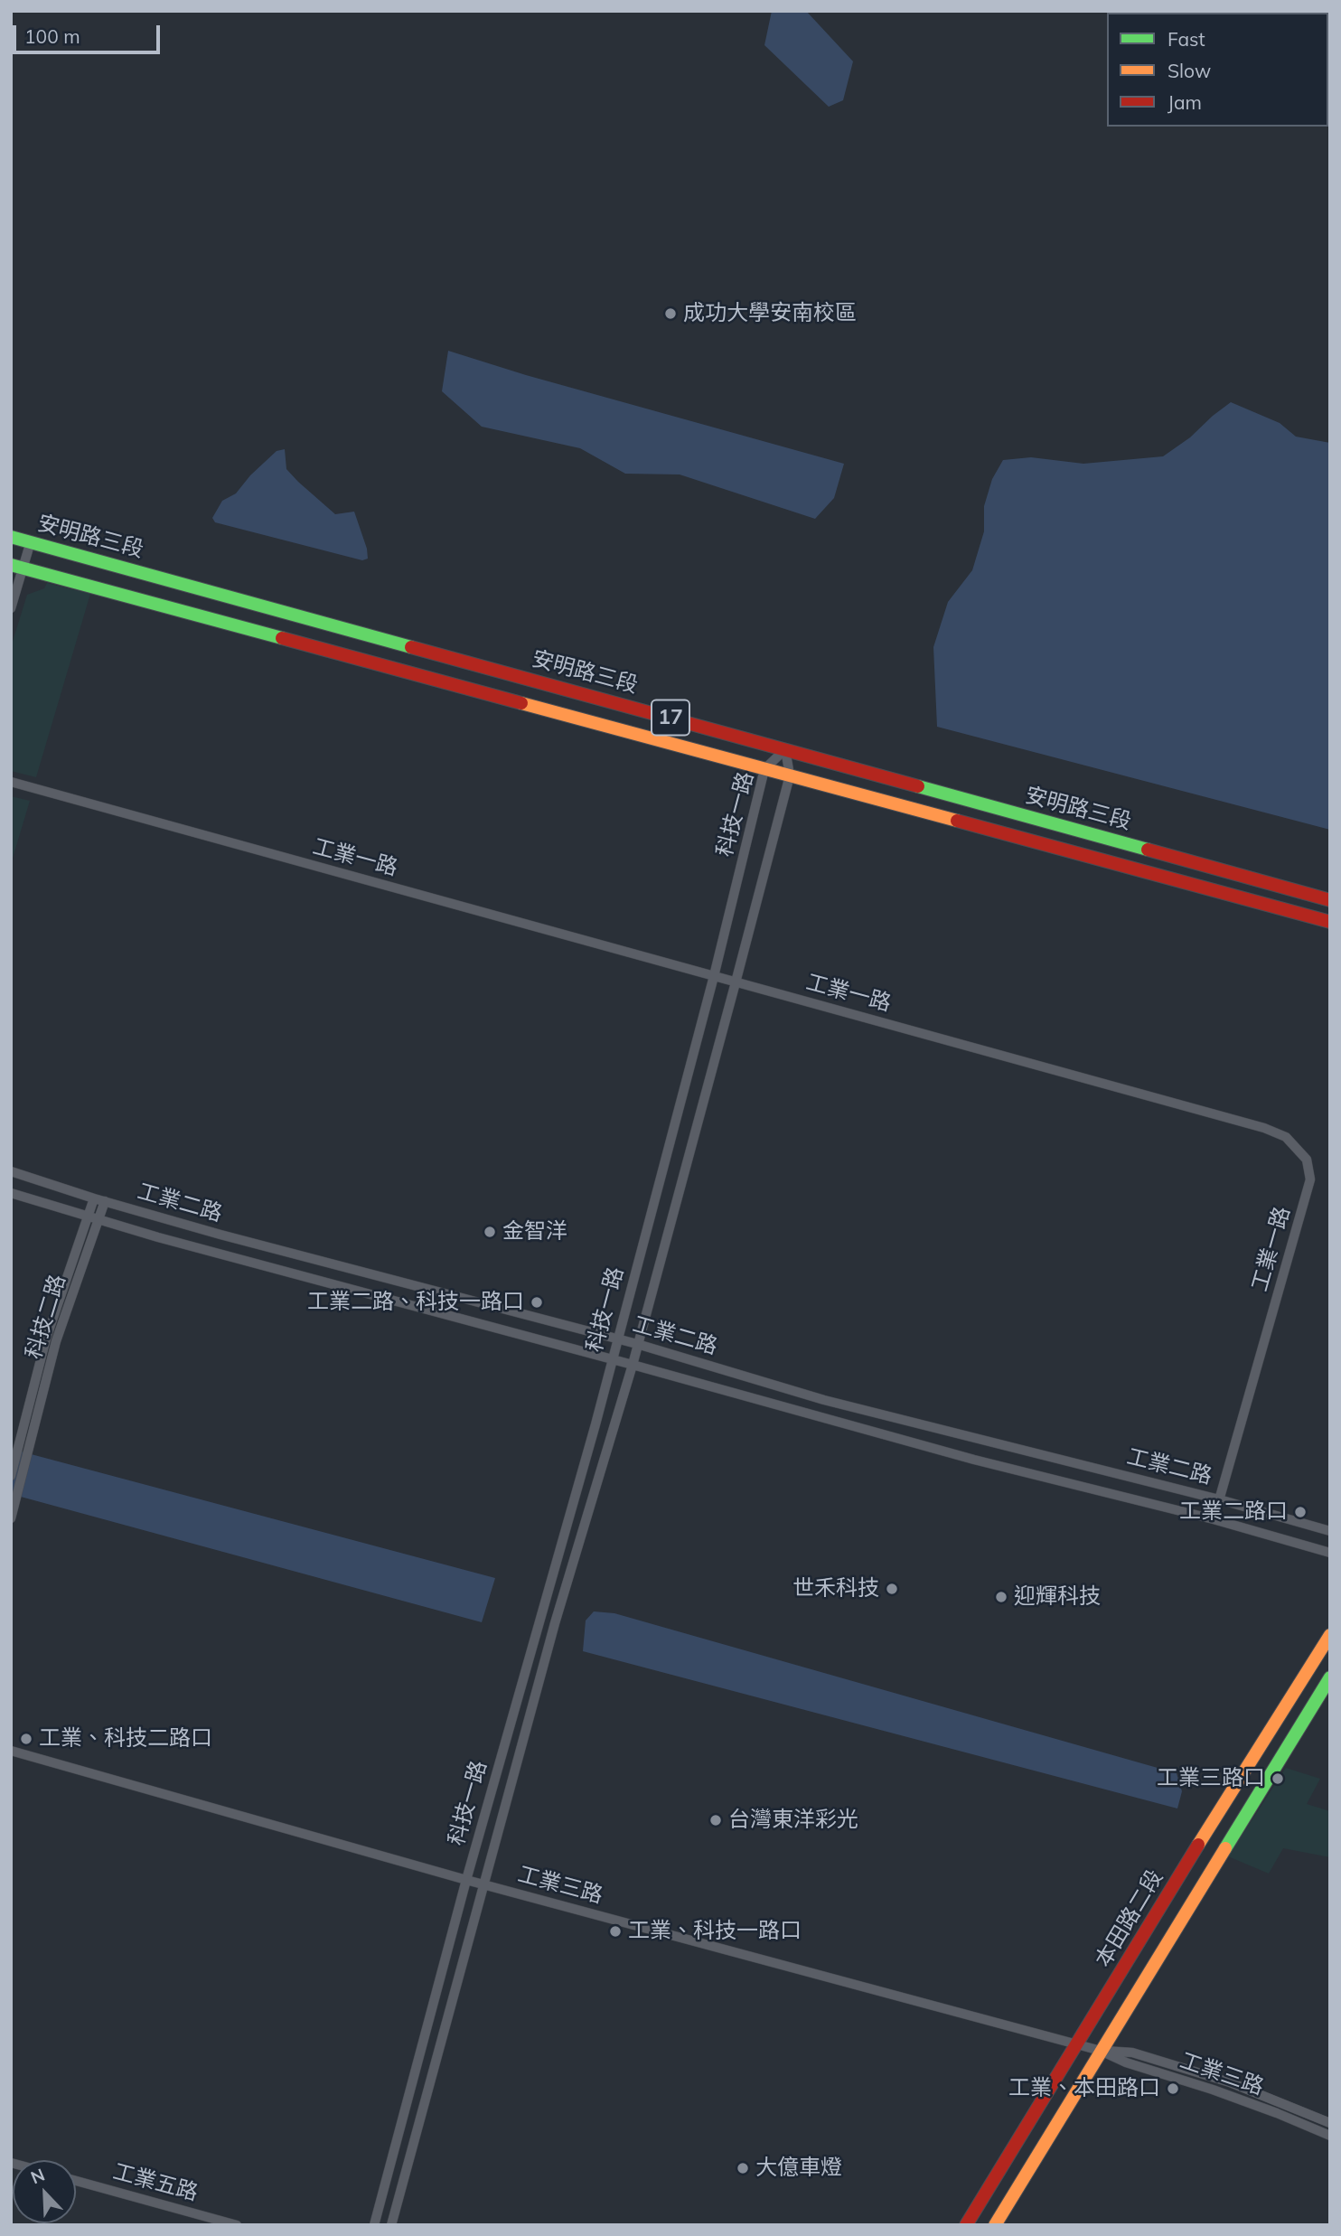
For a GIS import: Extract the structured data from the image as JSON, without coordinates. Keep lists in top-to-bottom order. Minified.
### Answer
{"streets":{"main road":["安明路三段","17","本田路二段"],"street":["科技一路","工業一路","工業二路","科技二路","工業三路","工業五路"]},"crossings":[["安明路三段","科技一路"],["科技一路","工業一路"],["科技一路","工業二路"],["科技一路","工業三路"],["工業一路","工業二路"],["工業二路","科技二路"],["工業三路","本田路二段"]],"places":["成功大學安南校區","金智洋","工業二路、科技一路口","工業二路口","世禾科技","迎輝科技","工業、科技二路口","工業三路口","台灣東洋彩光","工業、科技一路口","工業、本田路口","大億車燈"],"legend":["Fast","Slow","Jam"],"scale_bar":"100 m","north":"top left"}
